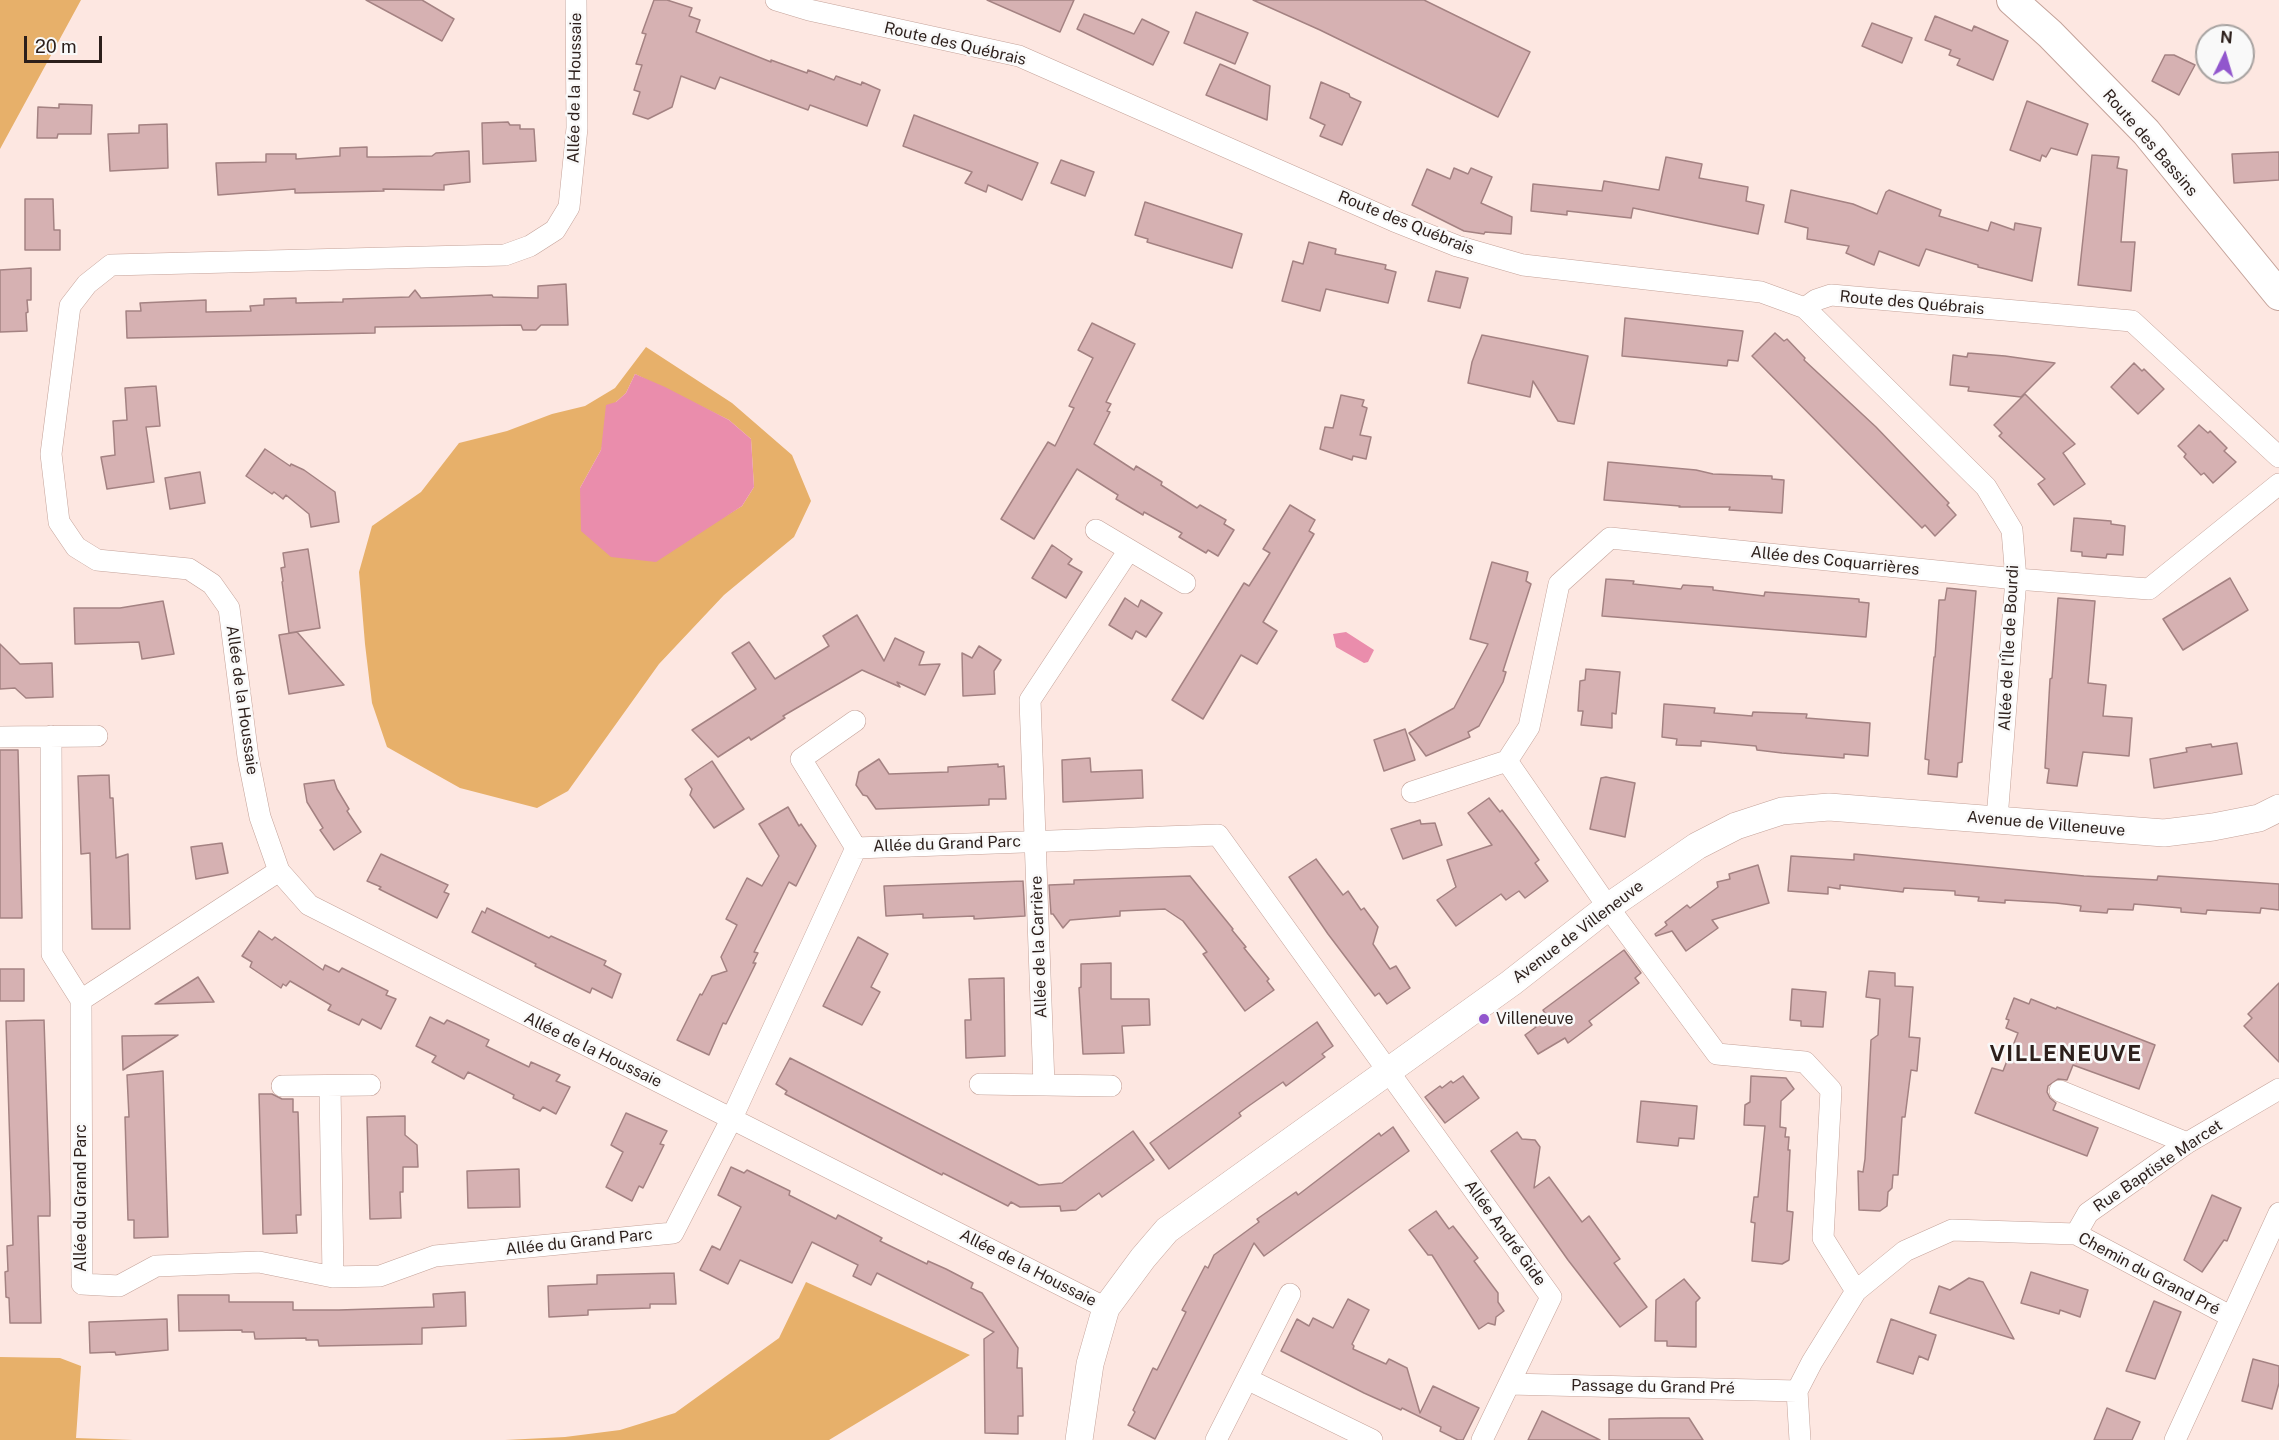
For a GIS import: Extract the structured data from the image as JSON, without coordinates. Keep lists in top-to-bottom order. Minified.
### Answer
{"streets":{"main road":["Route des Bassins"],"street":["Route des Québrais","Allée de la Houssaie","Allée des Coquarrières","Allée de l'Île de Bourdi","Avenue de Villeneuve","Allée du Grand Parc","Allée de la Carrière","Rue Baptiste Marcet","Allée André Gide","Chemin du Grand Pré","Passage du Grand Pré"]},"crossings":[["Route des Québrais","Allée de l'Île de Bourdi"],["Allée de la Houssaie","Avenue de Villeneuve"],["Allée de la Houssaie","Allée du Grand Parc"],["Allée des Coquarrières","Allée de l'Île de Bourdi"],["Allée de l'Île de Bourdi","Avenue de Villeneuve"],["Avenue de Villeneuve","Allée du Grand Parc"],["Avenue de Villeneuve","Allée André Gide"],["Allée du Grand Parc","Allée de la Carrière"],["Allée du Grand Parc","Allée André Gide"],["Rue Baptiste Marcet","Chemin du Grand Pré"],["Allée André Gide","Passage du Grand Pré"],["Chemin du Grand Pré","Passage du Grand Pré"]],"districts":["VILLENEUVE"],"places":["Villeneuve"],"scale_bar":"20 m","north":"top"}
